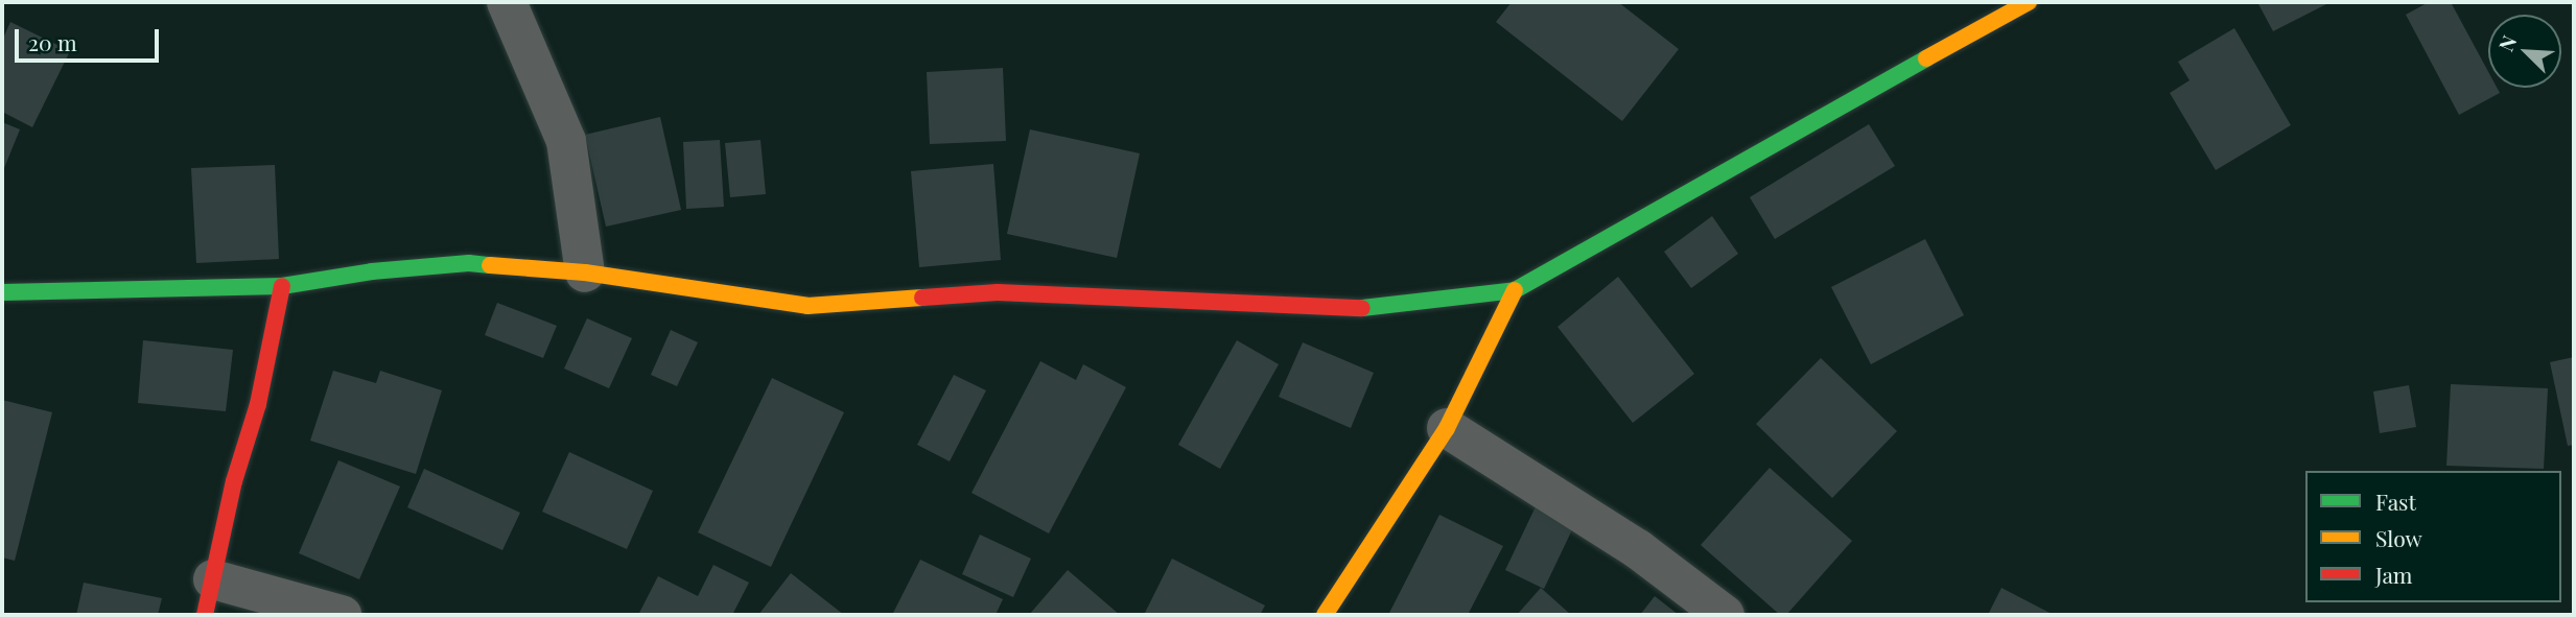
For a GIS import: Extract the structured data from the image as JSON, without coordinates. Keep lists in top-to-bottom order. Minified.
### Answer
{"legend":["Fast","Slow","Jam"],"scale_bar":"20 m","north":"top left"}
